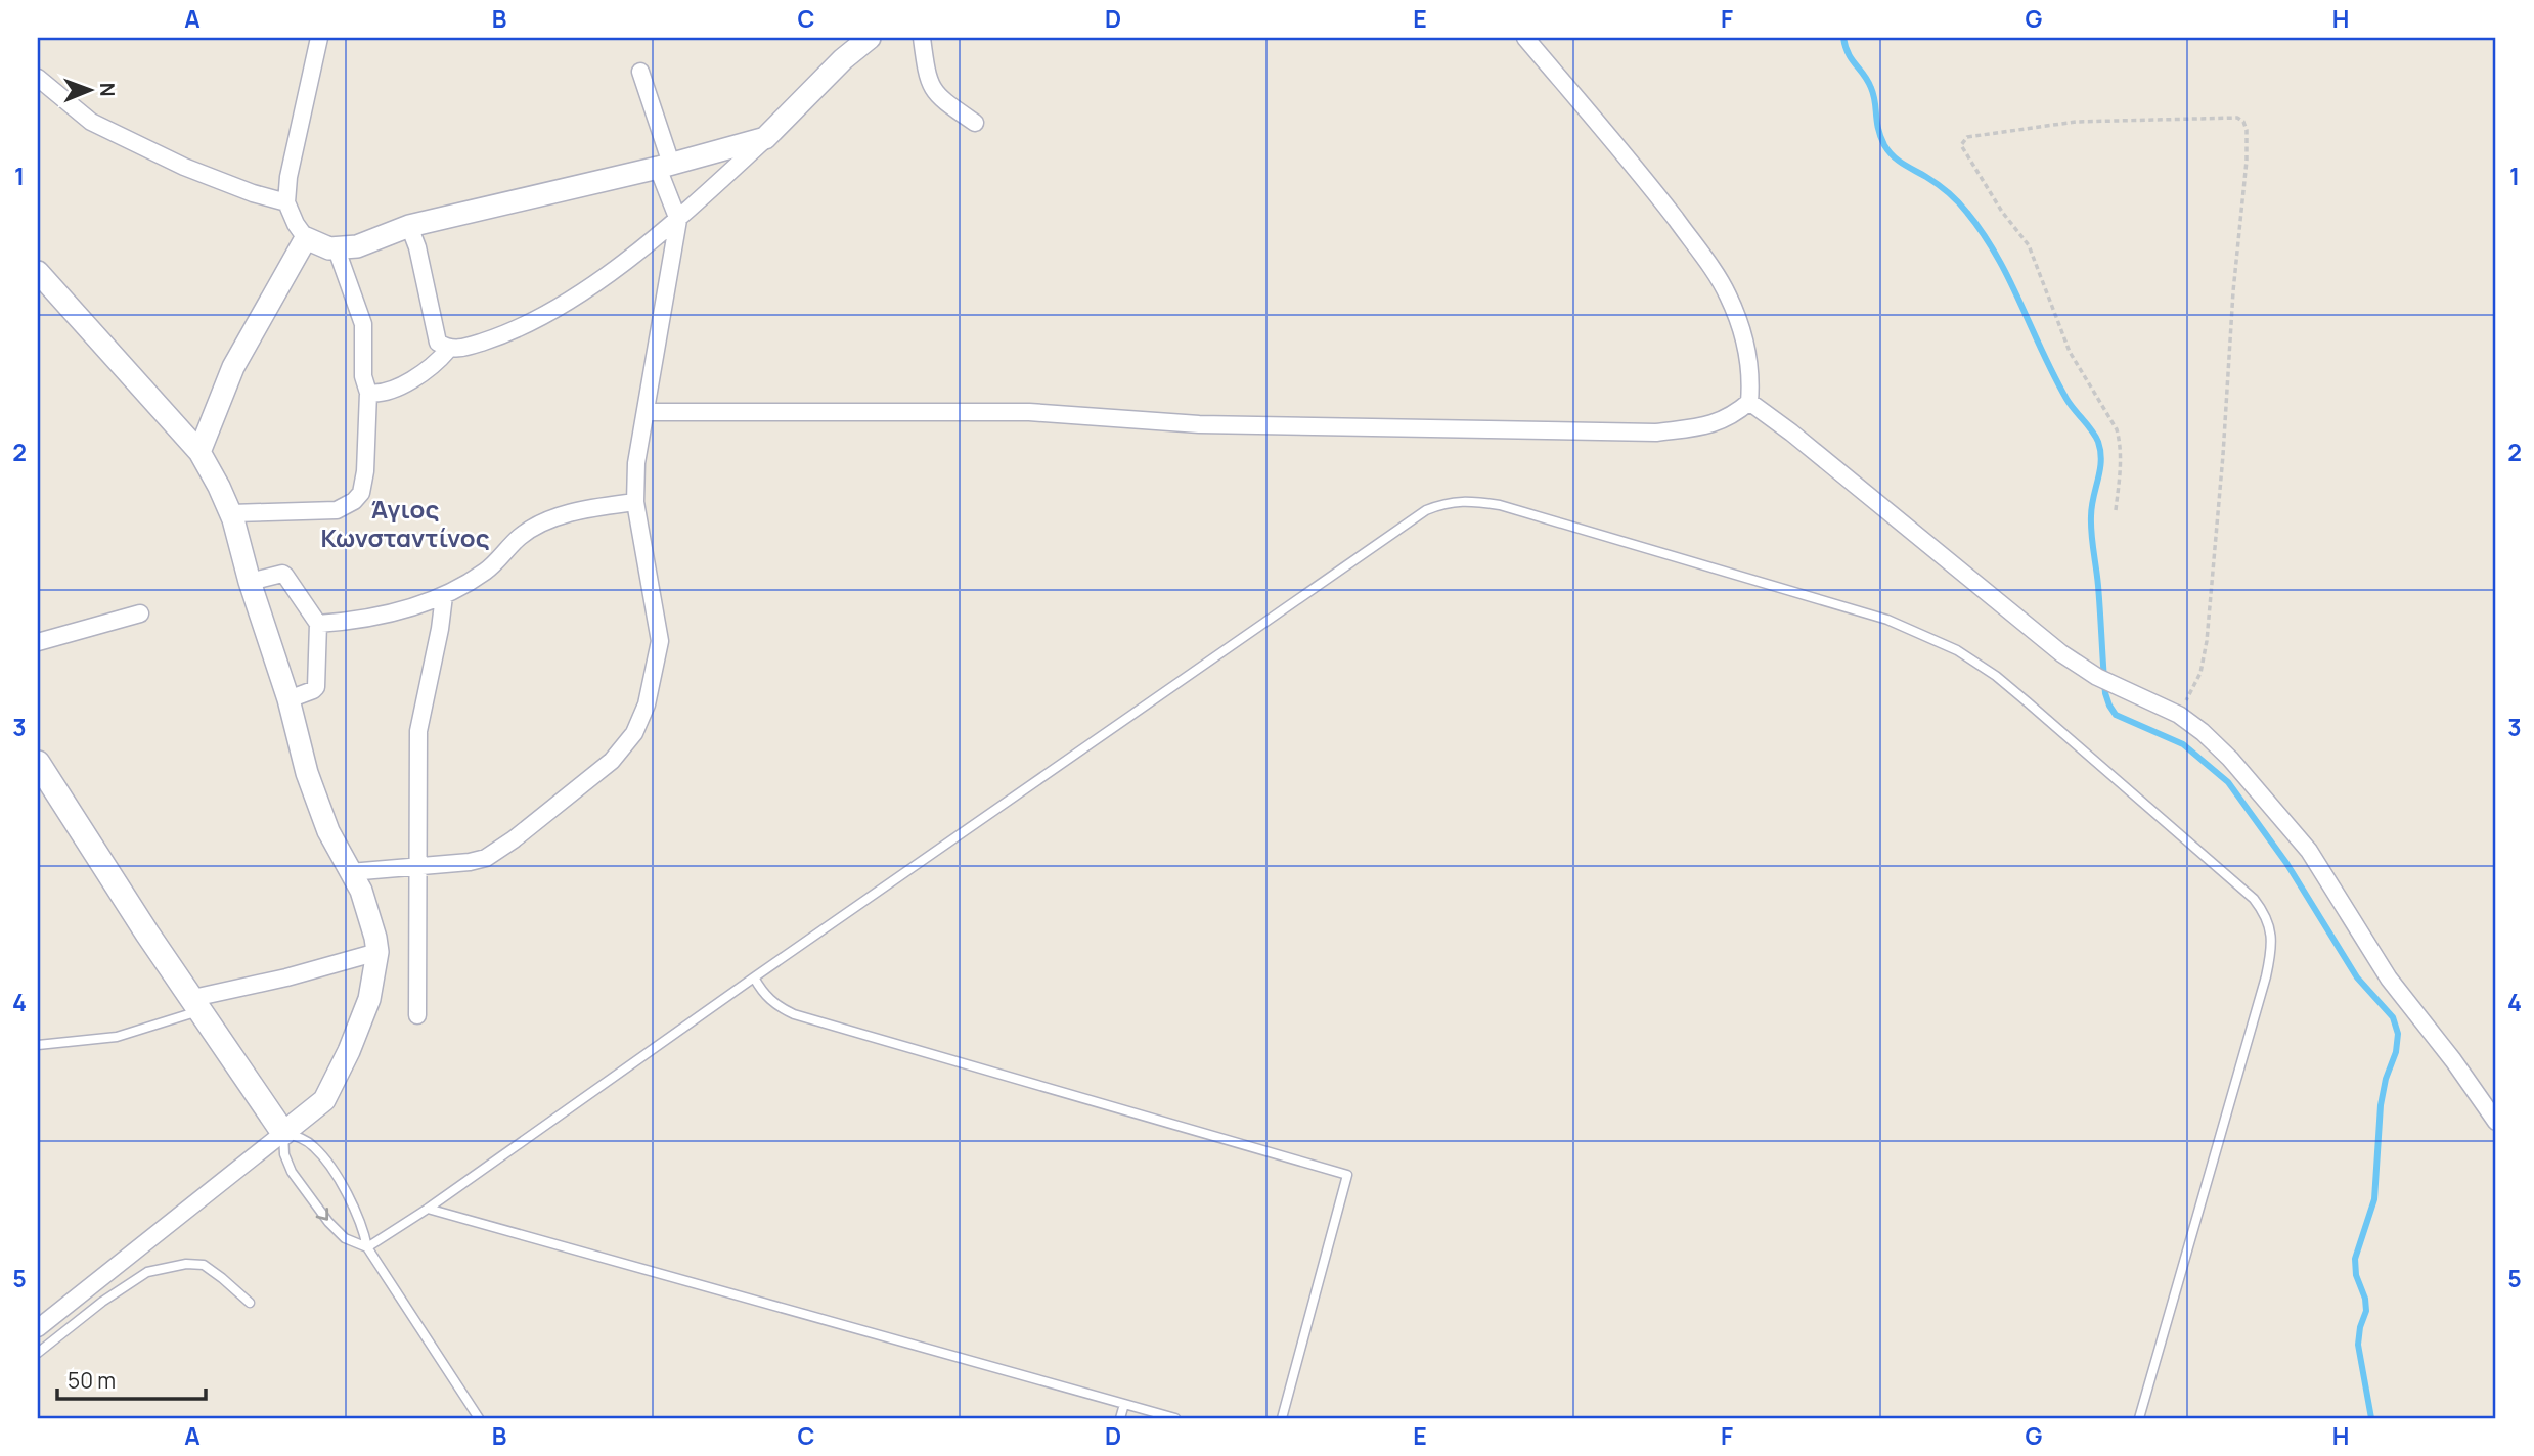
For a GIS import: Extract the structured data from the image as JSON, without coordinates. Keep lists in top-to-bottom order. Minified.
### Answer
{"districts":["Άγιος Κωνσταντίνος"],"scale_bar":"50 m","north":"right","grid":{"columns":["A","B","C","D","E","F","G","H"],"rows":["1","2","3","4","5"]}}
